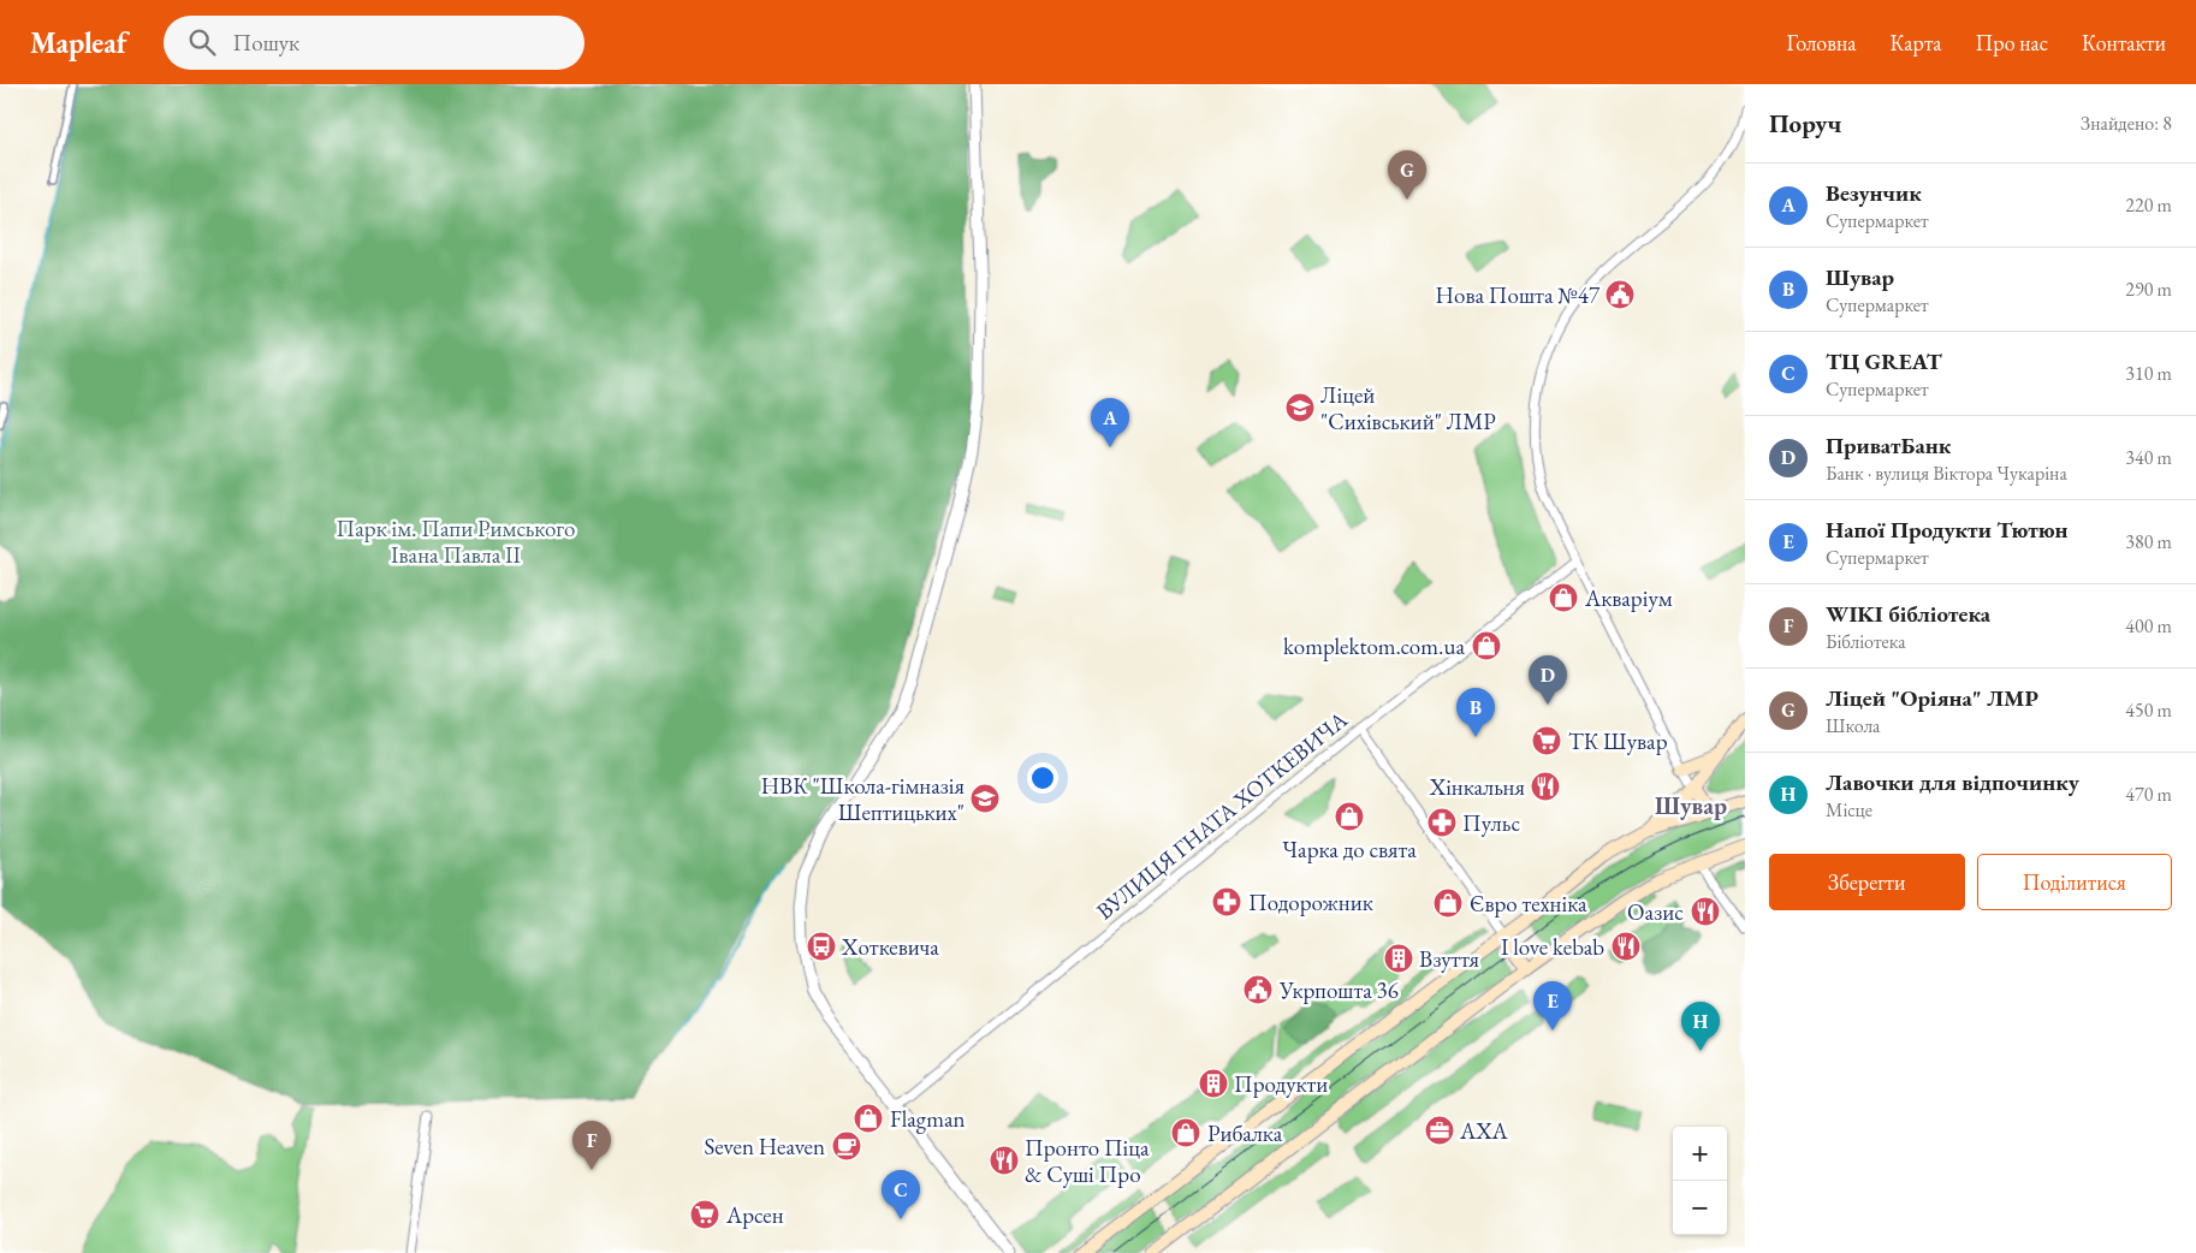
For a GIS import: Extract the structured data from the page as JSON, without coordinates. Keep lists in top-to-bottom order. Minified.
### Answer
{"streets":{"street":["ВУЛИЦЯ ГНАТА ХОТКЕВИЧА"]},"districts":["Шувар"],"parks":["Парк ім. Папи Римського Івана Павла ІІ"],"places":{"public building":["Нова Пошта №47","Укрпошта 36"],"school or university":["Ліцей \"Сихівський\" ЛМР","НВК \"Школа-гімназія Шептицьких\""],"shop":["Акваріум","komplektom.com.ua","Чарка до свята","Євро техніка","Flagman","Рибалка"],"supermarket":["ТК Шувар","Арсен"],"restaurant":["Хінкальня","Оазис","I love kebab","Пронто Піца & Суші Про"],"pharmacy":["Пульс","Подорожник"],"bus stop":["Хоткевича"],"building":["Взуття","Продукти"],"office":["AXA"],"cafe":["Seven Heaven"]},"page":{"header":"Mapleaf","search":"Пошук","nav":["Головна","Карта","Про нас","Контакти"],"heading":["Поруч","Знайдено: 8"],"pins":["G","A","D","B","E","H","F","C"],"list":[{"mark":"A","name":"Везунчик","note":"Супермаркет","value":"220 m"},{"mark":"B","name":"Шувар","note":"Супермаркет","value":"290 m"},{"mark":"C","name":"ТЦ GREAT","note":"Супермаркет","value":"310 m"},{"mark":"D","name":"ПриватБанк","note":"Банк · вулиця Віктора Чукаріна","value":"340 m"},{"mark":"E","name":"Напої Продукти Тютюн","note":"Супермаркет","value":"380 m"},{"mark":"F","name":"WIKI бібліотека","note":"Бібліотека","value":"400 m"},{"mark":"G","name":"Ліцей \"Оріяна\" ЛМР","note":"Школа","value":"450 m"},{"mark":"H","name":"Лавочки для відпочинку","note":"Місце","value":"470 m"}],"buttons":["Зберегти","Поділитися"],"map_buttons":["+","−"]}}
